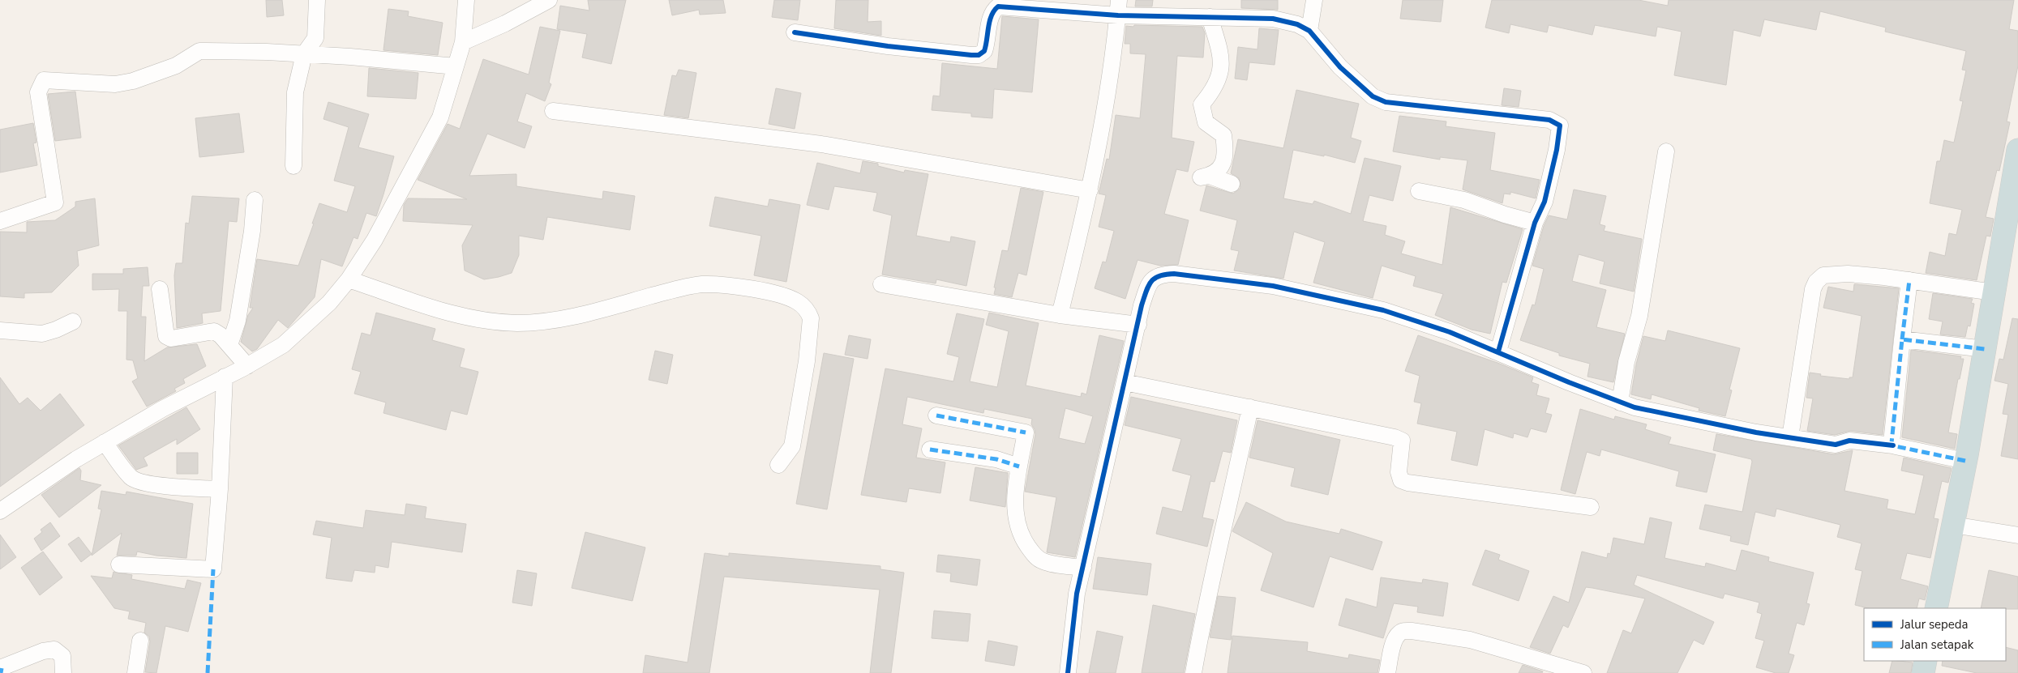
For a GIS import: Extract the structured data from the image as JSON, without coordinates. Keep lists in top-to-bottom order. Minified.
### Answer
{"legend":["Jalur sepeda","Jalan setapak"]}
